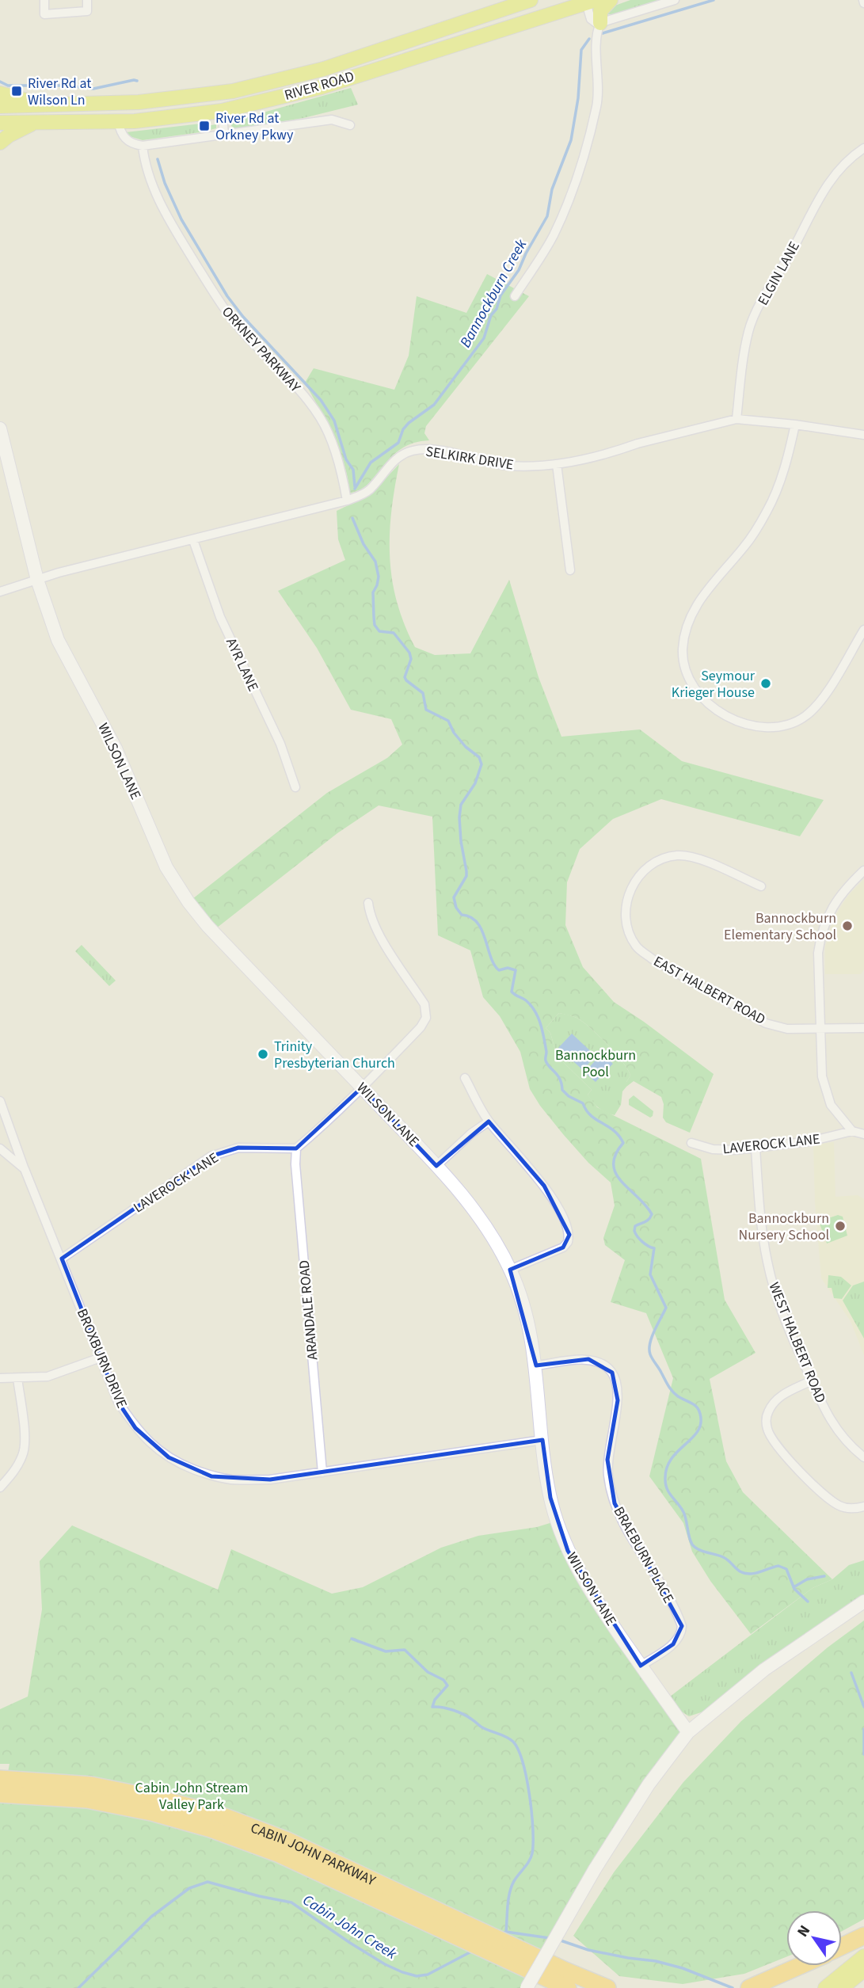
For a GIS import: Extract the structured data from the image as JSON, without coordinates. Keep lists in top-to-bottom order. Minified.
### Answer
{"streets":{"highway":["CABIN JOHN PARKWAY"],"main road":["RIVER ROAD","WILSON LANE"],"street":["ELGIN LANE","ORKNEY PARKWAY","SELKIRK DRIVE","AYR LANE","EAST HALBERT ROAD","LAVEROCK LANE","ARANDALE ROAD","WEST HALBERT ROAD","BROXBURN DRIVE","BRAEBURN PLACE"]},"crossings":[["ELGIN LANE","SELKIRK DRIVE"],["ORKNEY PARKWAY","SELKIRK DRIVE"],["SELKIRK DRIVE","AYR LANE"],["SELKIRK DRIVE","WILSON LANE"],["WILSON LANE","BROXBURN DRIVE"],["WILSON LANE","BRAEBURN PLACE"],["LAVEROCK LANE","ARANDALE ROAD"],["LAVEROCK LANE","WEST HALBERT ROAD"],["LAVEROCK LANE","BROXBURN DRIVE"],["ARANDALE ROAD","BROXBURN DRIVE"]],"water":["Bannockburn Creek","Cabin John Creek"],"parks":["Bannockburn Pool","Cabin John Stream Valley Park"],"places":{"transit":["River Rd at Wilson Ln","River Rd at Orkney Pkwy"],"other":["Seymour Krieger House","Bannockburn Elementary School","Trinity Presbyterian Church","Bannockburn Nursery School"]},"north":"top left"}
